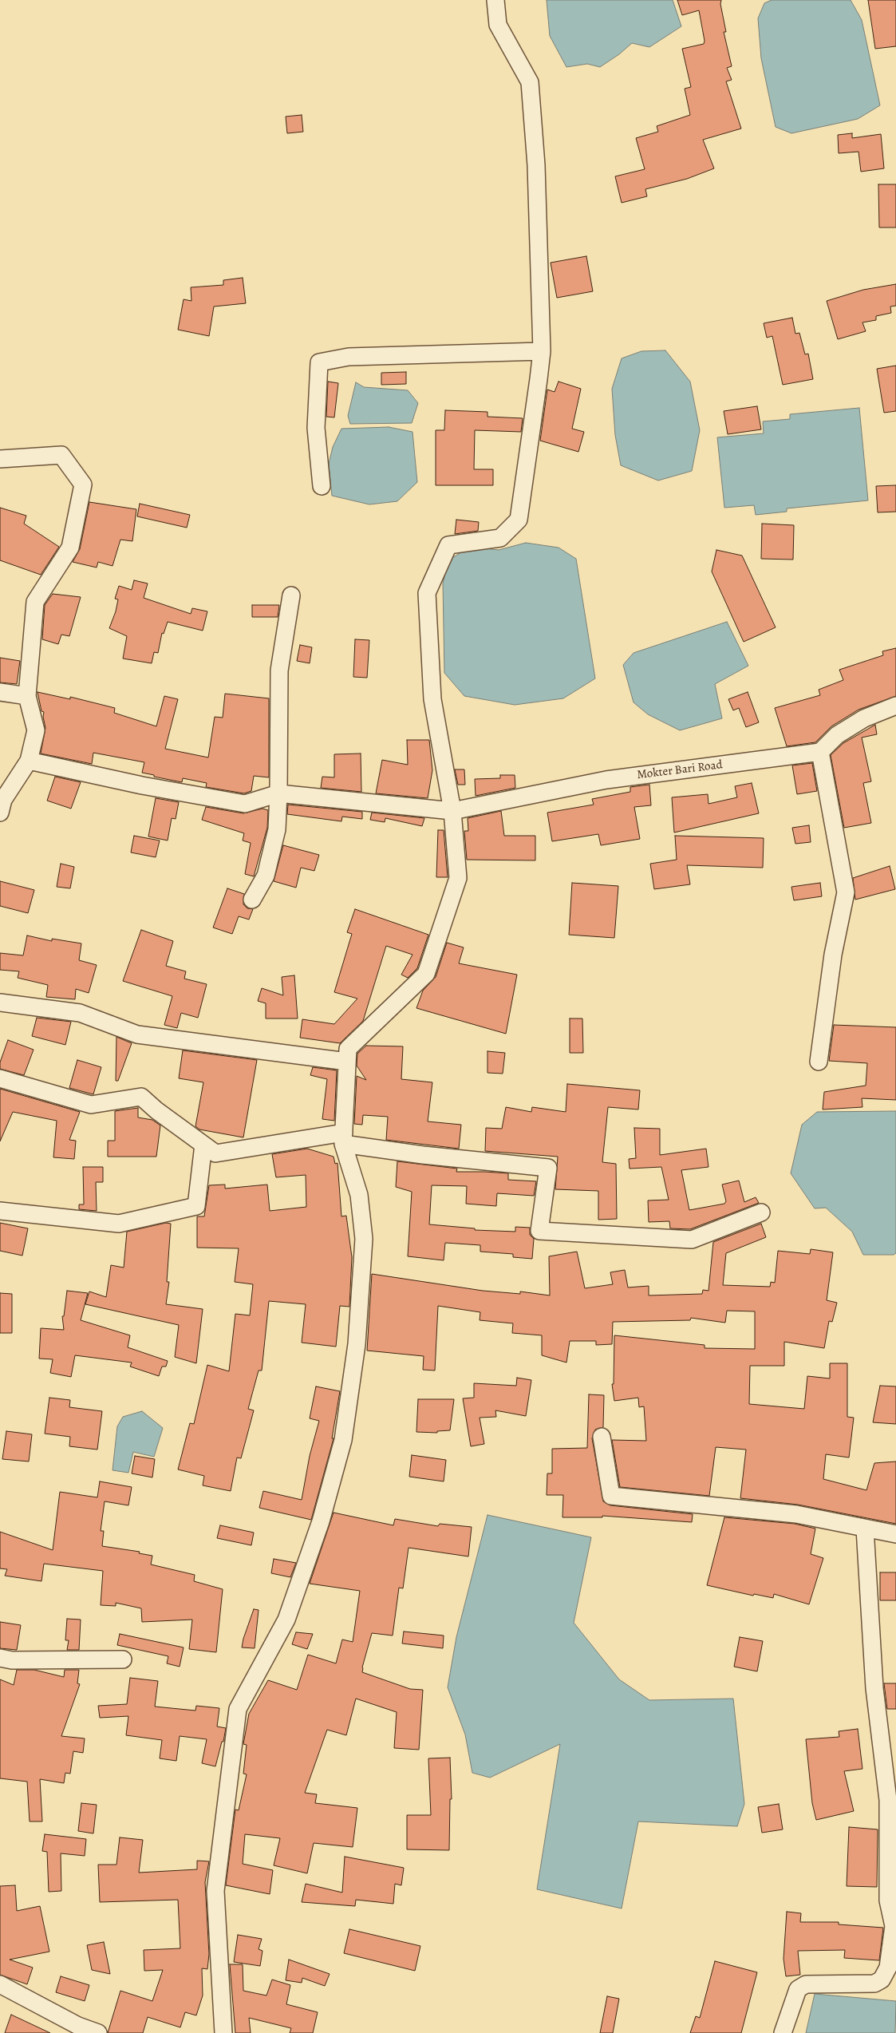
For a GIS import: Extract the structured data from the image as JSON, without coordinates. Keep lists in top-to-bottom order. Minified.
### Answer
{"streets":{"street":["Mokter Bari Road"]}}
